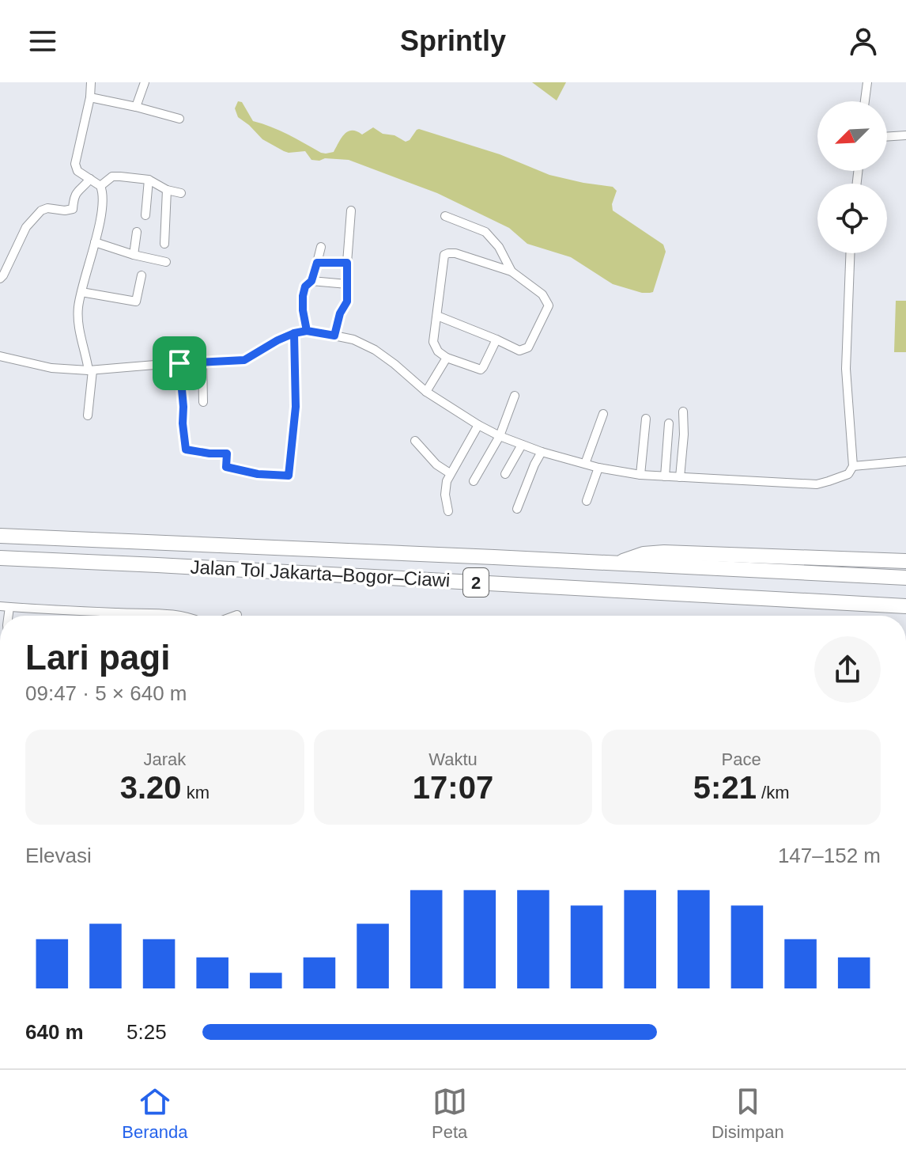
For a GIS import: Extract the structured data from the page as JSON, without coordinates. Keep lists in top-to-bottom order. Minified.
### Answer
{"streets":{"highway":["Jalan Tol Jakarta–Bogor–Ciawi","2"]},"north":"bottom left","page":{"header":"Sprintly","heading":["Lari pagi","09:47 · 5 × 640 m"],"stats":[["Jarak","3.20 km"],["Waktu","17:07"],["Pace","5:21 /km"]],"chart":["Elevasi","147–152 m"],"list":[{"name":"640 m","note":"5:25"}],"tabs":["Beranda","Peta","Disimpan"]}}
